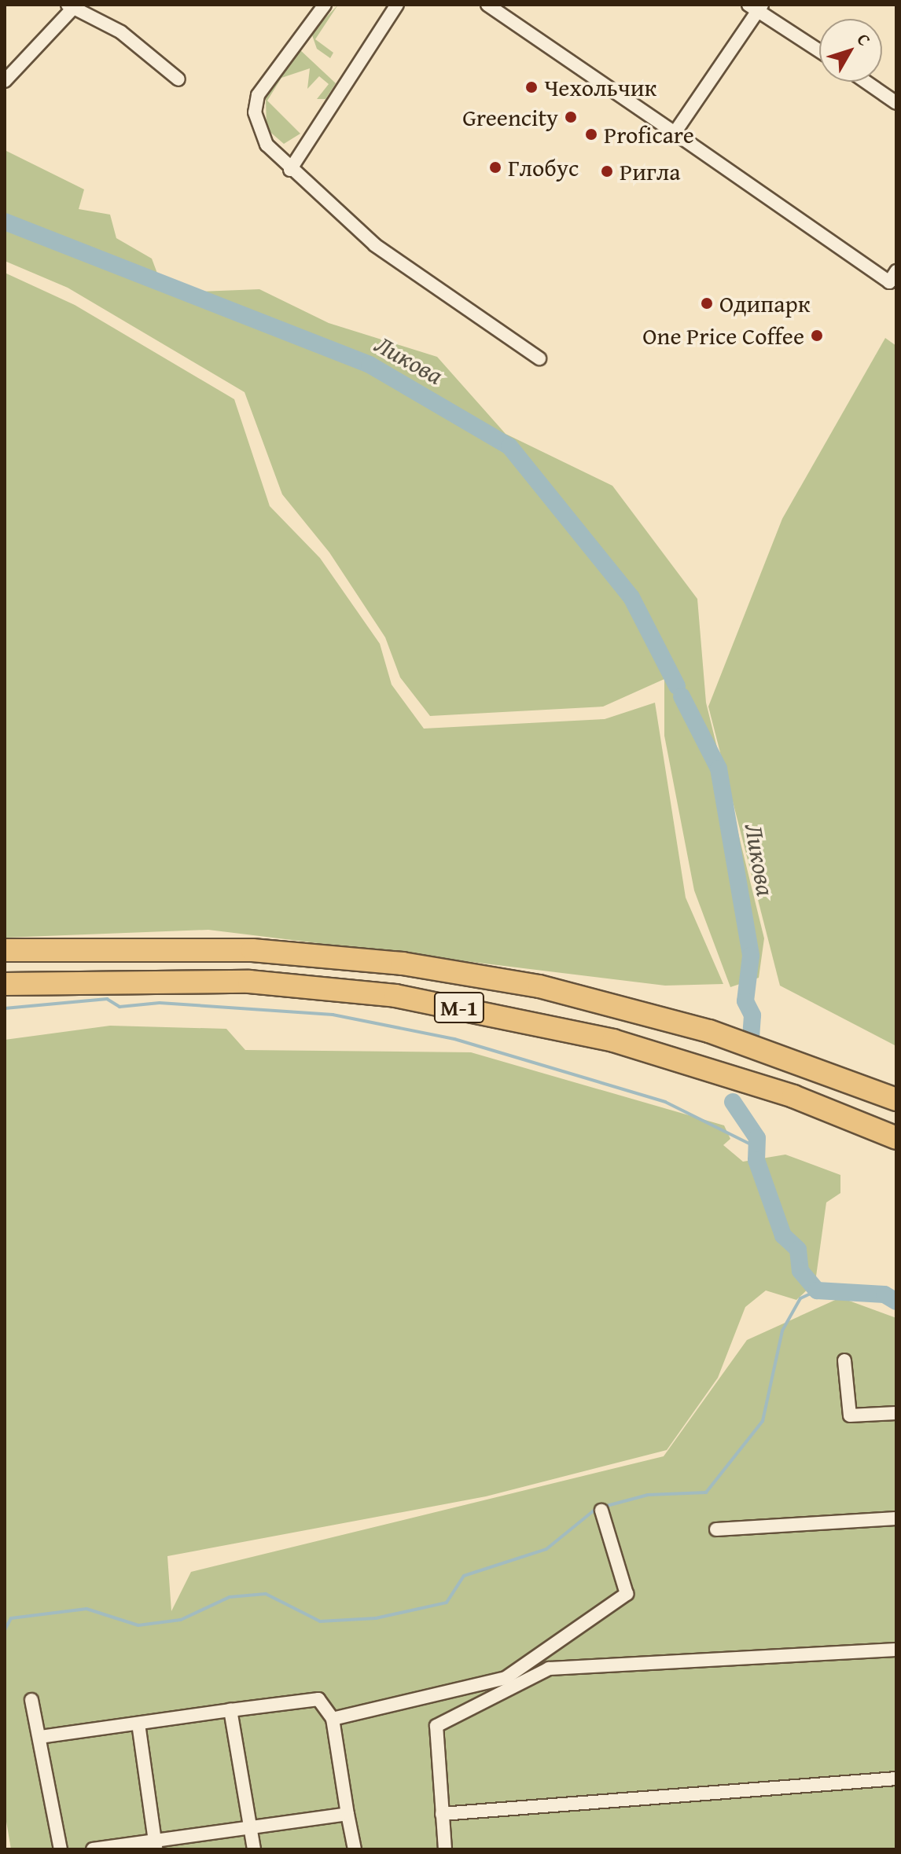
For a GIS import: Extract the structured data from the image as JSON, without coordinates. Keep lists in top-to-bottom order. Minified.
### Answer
{"streets":{"highway":["М-1"]},"water":["Ликова"],"places":["Чехольчик","Greencity","Proficare","Глобус","Ригла","Одипарк","One Price Coffee"],"north":"top right"}
